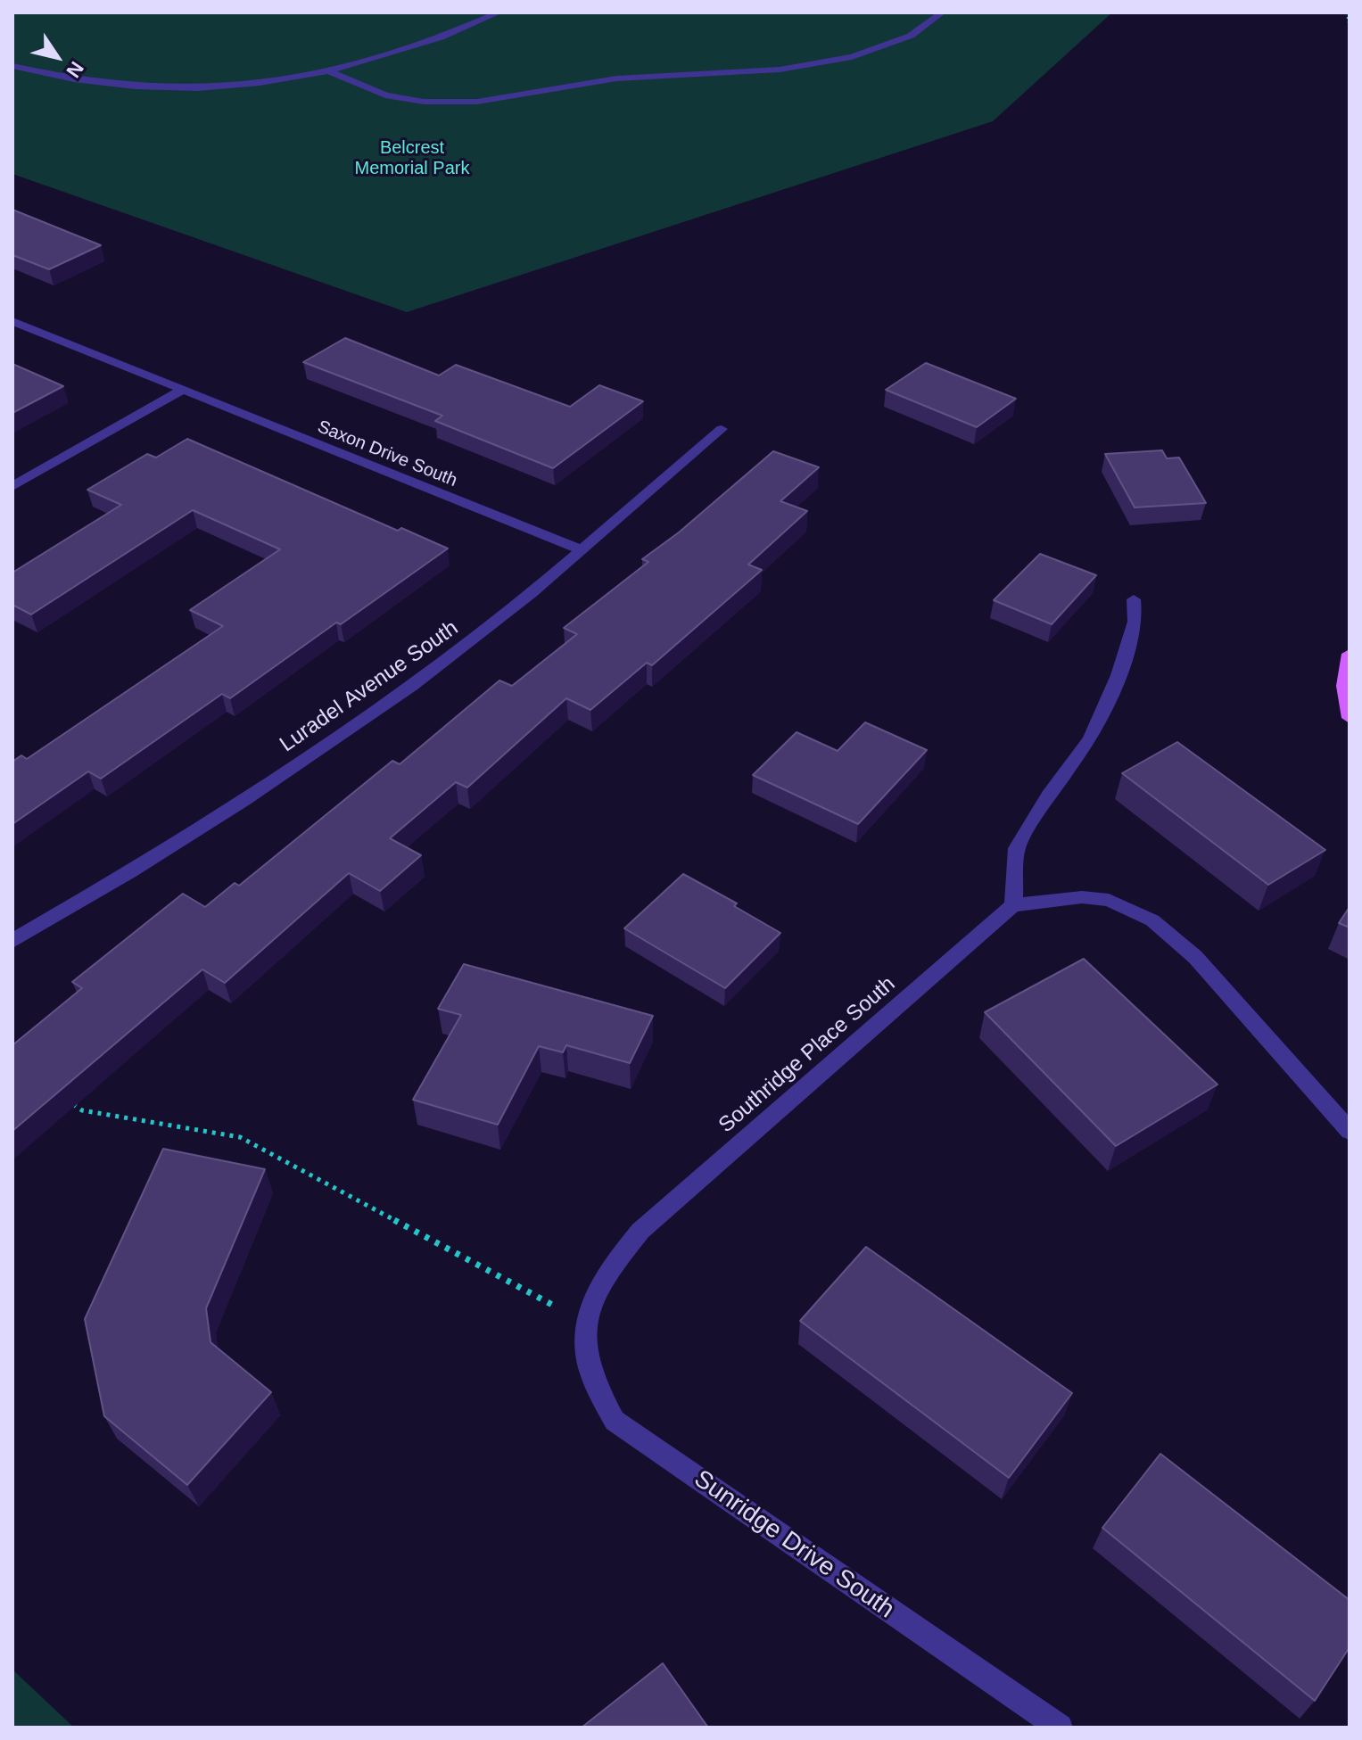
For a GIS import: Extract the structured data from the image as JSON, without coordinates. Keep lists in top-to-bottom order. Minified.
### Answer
{"streets":{"street":["Saxon Drive South","Luradel Avenue South","Southridge Place South","Sunridge Drive South"]},"crossings":[["Saxon Drive South","Luradel Avenue South"],["Southridge Place South","Sunridge Drive South"]],"parks":["Belcrest Memorial Park"],"north":"bottom right"}
